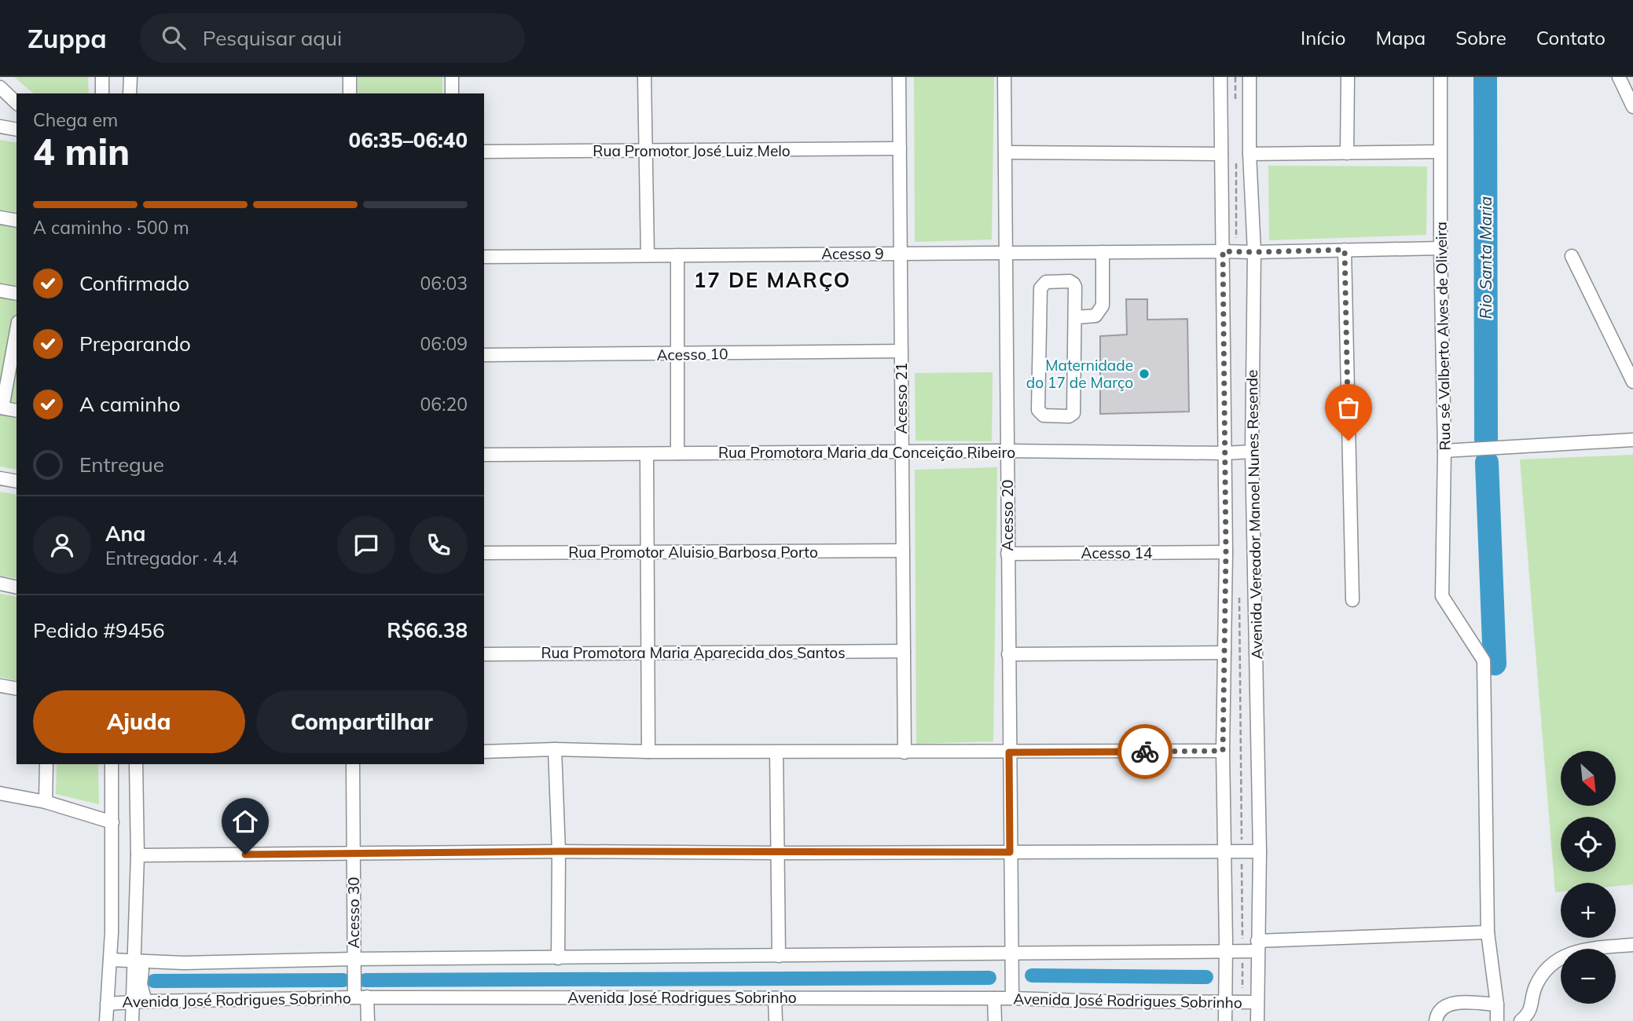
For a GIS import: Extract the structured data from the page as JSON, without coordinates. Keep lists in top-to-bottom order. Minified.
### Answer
{"streets":{"street":["Rua Promotor José Luiz Melo","Acesso 9","Rua sé Valberto Alves de Oliveira","Acesso 10","Acesso 21","Rua Promotora Maria da Conceição Ribeiro","Avenida Vereador Manoel Nunes Resende","Acesso 20","Rua Promotor Aluisio Barbosa Porto","Acesso 14","Rua Promotora Maria Aparecida dos Santos","Acesso 30","Avenida José Rodrigues Sobrinho"]},"crossings":[["Rua Promotor José Luiz Melo","Acesso 21"],["Acesso 9","Rua sé Valberto Alves de Oliveira"],["Acesso 9","Acesso 21"],["Acesso 9","Avenida Vereador Manoel Nunes Resende"],["Acesso 9","Acesso 20"],["Acesso 10","Acesso 21"],["Acesso 21","Rua Promotora Maria da Conceição Ribeiro"],["Acesso 21","Rua Promotor Aluisio Barbosa Porto"],["Acesso 21","Rua Promotora Maria Aparecida dos Santos"],["Rua Promotora Maria da Conceição Ribeiro","Avenida Vereador Manoel Nunes Resende"],["Rua Promotora Maria da Conceição Ribeiro","Acesso 20"],["Avenida Vereador Manoel Nunes Resende","Avenida José Rodrigues Sobrinho"],["Acesso 20","Acesso 14"],["Acesso 20","Avenida José Rodrigues Sobrinho"],["Acesso 30","Avenida José Rodrigues Sobrinho"]],"districts":["17 DE MARÇO"],"water":["Rio Santa Maria"],"places":["Maternidade do 17 de Março"],"north":"bottom right","page":{"header":"Zuppa","search":"Pesquisar aqui","nav":["Início","Mapa","Sobre","Contato"],"heading":["4 min","Chega em","06:35–06:40"],"panel":["Ana","Entregador · 4.4","Pedido #9456","R$66.38"],"bar":"A caminho · 500 m","list":[["Confirmado","06:03"],["Preparando","06:09"],["A caminho","06:20"],"Entregue"],"buttons":["Ajuda","Compartilhar"],"map_buttons":["+","−"]}}
